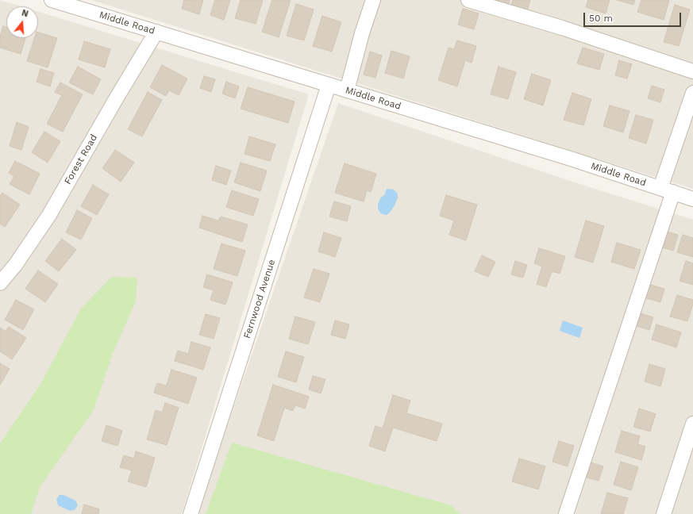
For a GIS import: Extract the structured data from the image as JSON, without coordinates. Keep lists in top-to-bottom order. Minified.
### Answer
{"streets":{"street":["Middle Road","Forest Road","Fernwood Avenue"]},"crossings":[["Middle Road","Forest Road"],["Middle Road","Fernwood Avenue"]],"scale_bar":"50 m","north":"top"}
